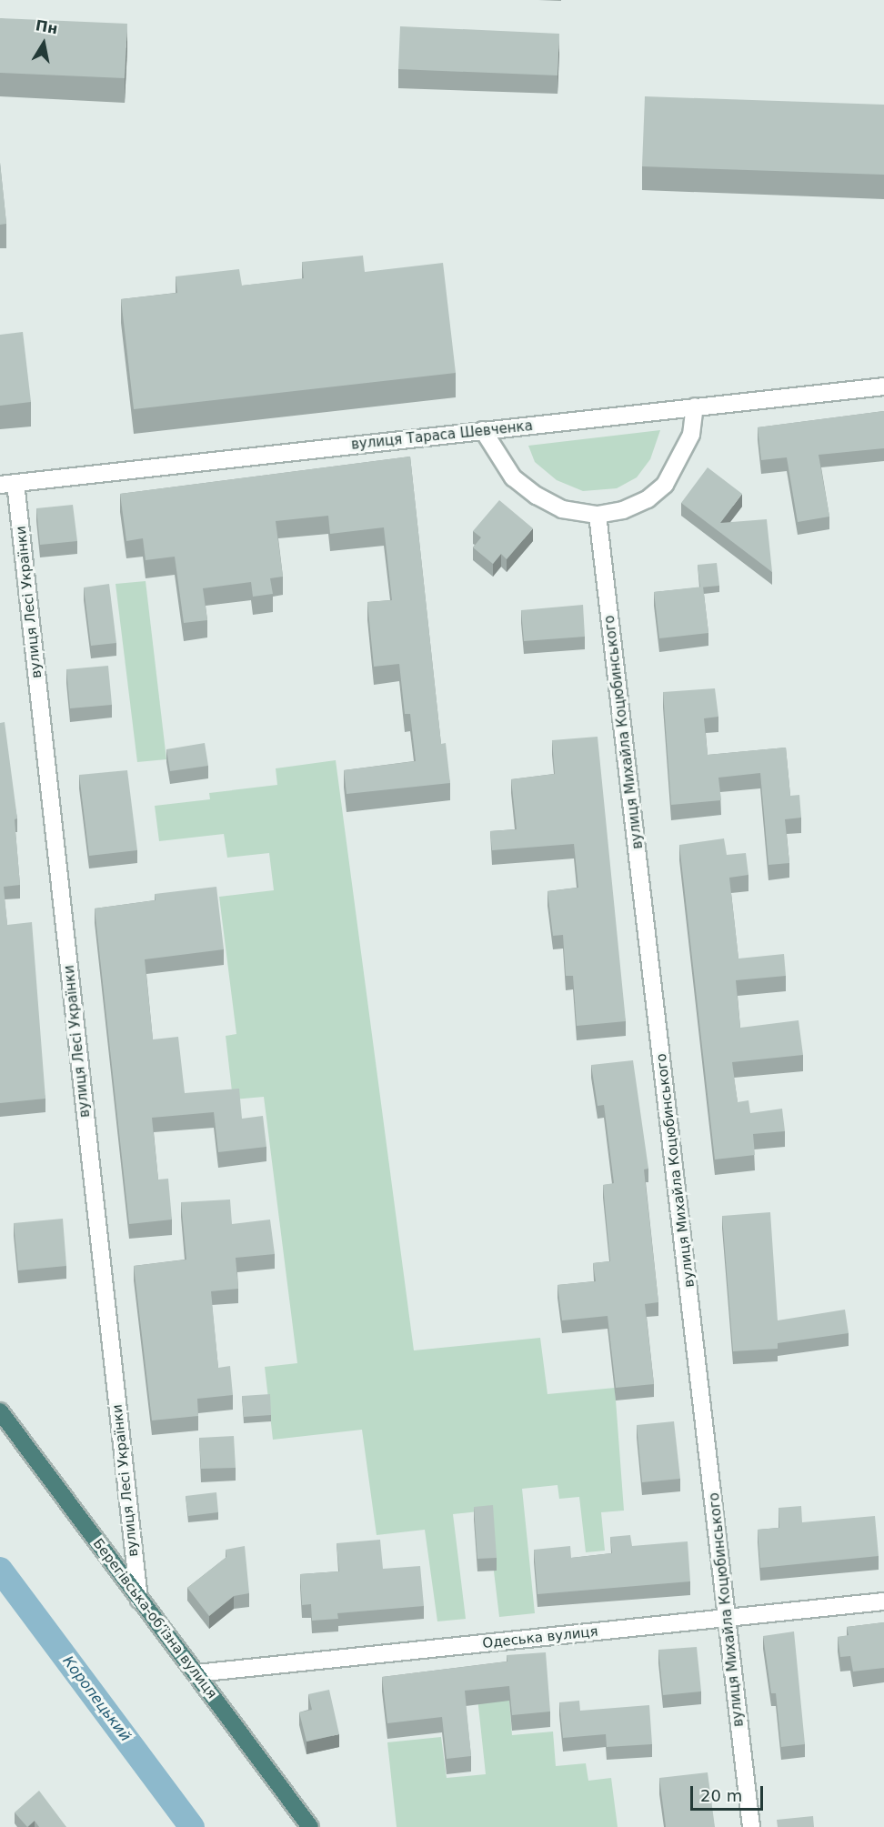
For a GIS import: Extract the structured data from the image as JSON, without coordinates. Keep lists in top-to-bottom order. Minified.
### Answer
{"streets":{"highway":["Берегівська-обʼїзна вулиця"],"street":["вулиця Тараса Шевченка","вулиця Лесі Українки","вулиця Михайла Коцюбинського","Одеська вулиця"]},"crossings":[["вулиця Тараса Шевченка","вулиця Лесі Українки"],["вулиця Лесі Українки","Берегівська-обʼїзна вулиця"],["вулиця Михайла Коцюбинського","Одеська вулиця"],["Берегівська-обʼїзна вулиця","Одеська вулиця"]],"water":["Коропецький"],"scale_bar":"20 m","north":"top"}
